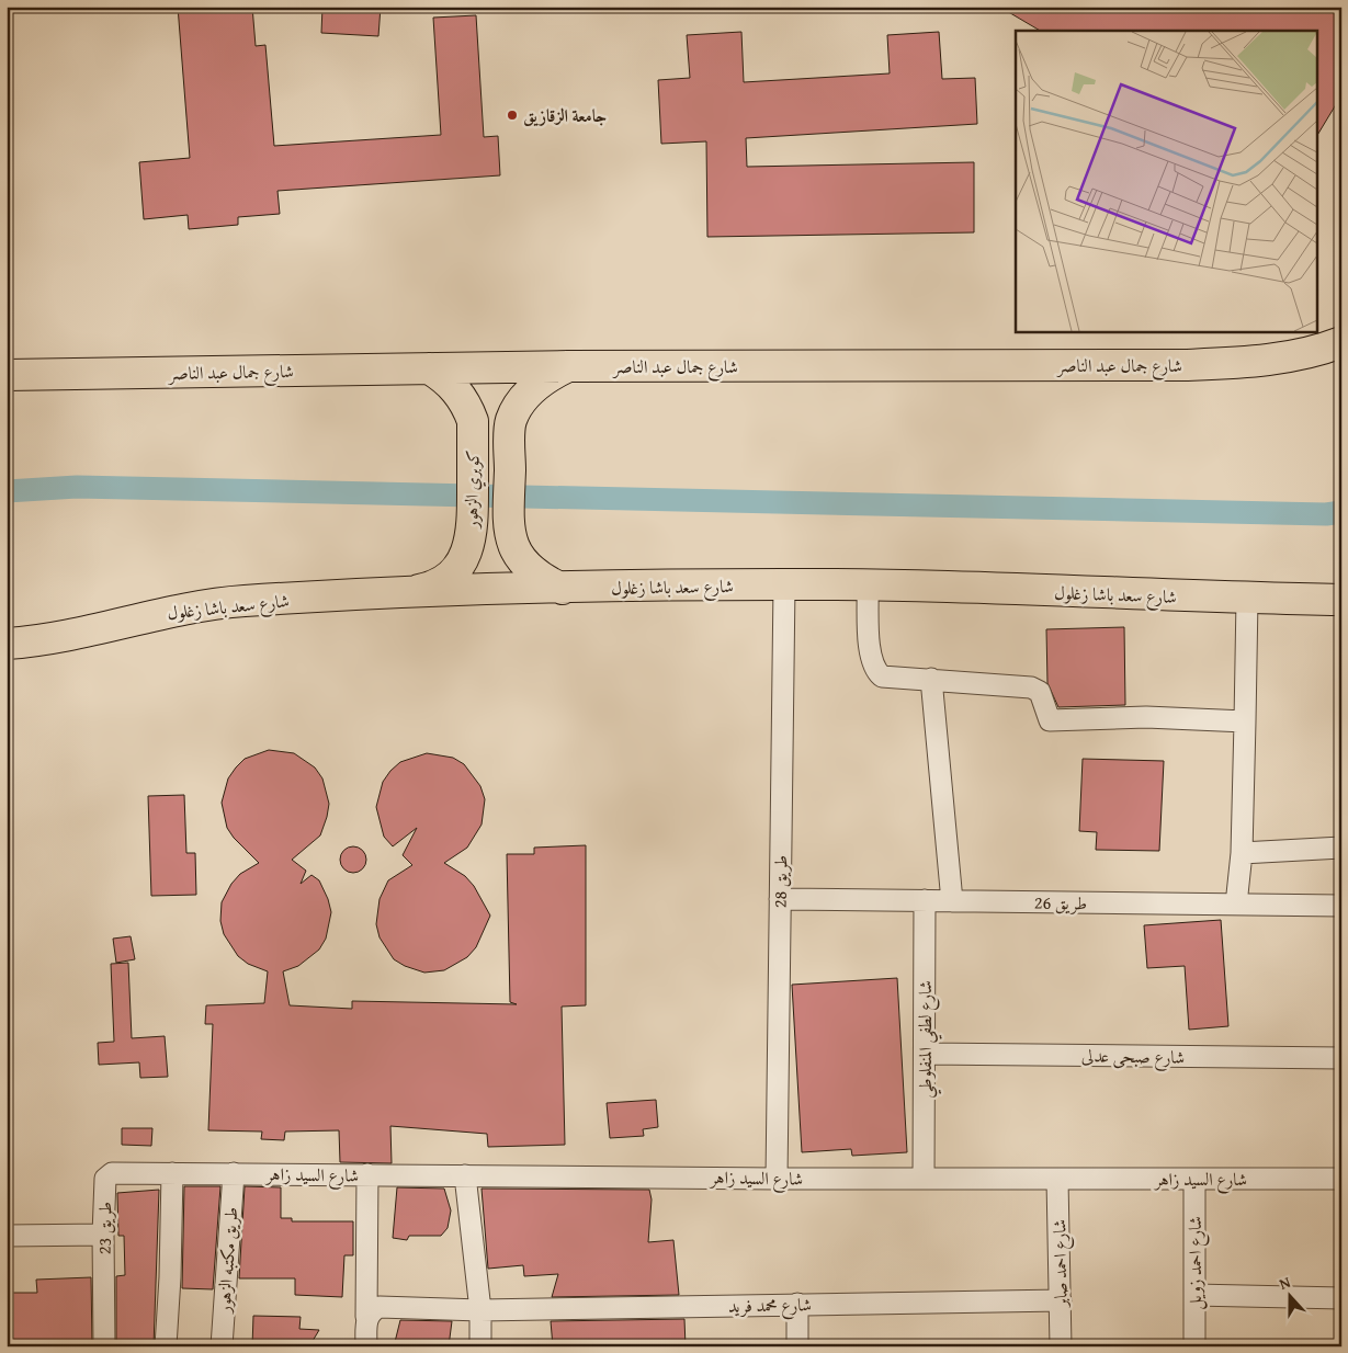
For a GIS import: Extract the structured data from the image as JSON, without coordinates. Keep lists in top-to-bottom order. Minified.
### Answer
{"streets":{"highway":["شارع جمال عبد الناصر","كوبري الزهور","شارع سعد باشا زغلول"],"street":["طريق 28","طريق 26","شارع لطفي المنفلوطي","شارع صبحى عدلى","شارع السيد زاهر","طريق 23","طريق مكتبه الزهور","شارع احمد صابر","شارع احمد زويل","شارع محمد فريد"]},"crossings":[["شارع جمال عبد الناصر","كوبري الزهور"],["كوبري الزهور","شارع سعد باشا زغلول"],["شارع سعد باشا زغلول","طريق 28"],["طريق 28","طريق 26"],["طريق 28","شارع السيد زاهر"],["طريق 26","شارع لطفي المنفلوطي"],["شارع لطفي المنفلوطي","شارع صبحى عدلى"],["شارع لطفي المنفلوطي","شارع السيد زاهر"],["شارع السيد زاهر","طريق 23"],["شارع السيد زاهر","طريق مكتبه الزهور"],["شارع السيد زاهر","شارع احمد صابر"],["شارع السيد زاهر","شارع احمد زويل"],["شارع احمد صابر","شارع محمد فريد"]],"places":["جامعة الزقازيق"],"north":"top"}
